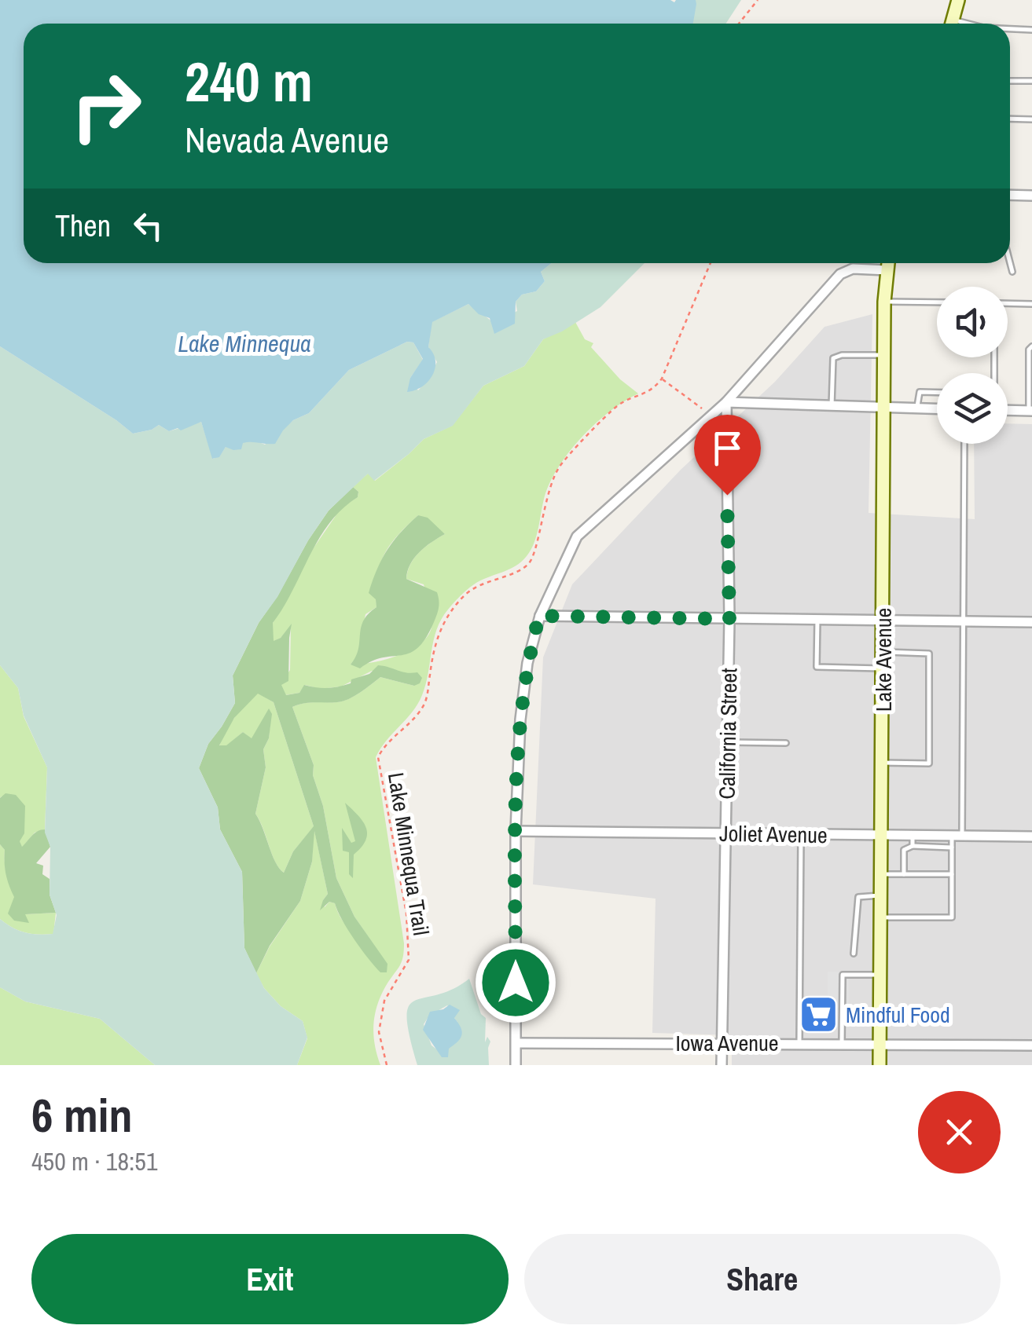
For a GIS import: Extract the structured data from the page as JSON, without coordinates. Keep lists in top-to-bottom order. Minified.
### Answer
{"streets":{"main road":["Lake Avenue"],"street":["California Street","Joliet Avenue","Iowa Avenue"],"path":["Lake Minnequa Trail"]},"crossings":[["Lake Avenue","Joliet Avenue"],["Lake Avenue","Iowa Avenue"],["California Street","Joliet Avenue"],["California Street","Iowa Avenue"]],"water":["Lake Minnequa"],"places":{"supermarket":["Mindful Food"]},"page":{"turn":["240 m","Nevada Avenue"],"then":"Then","heading":["6 min","450 m · 18:51"],"buttons":["Exit","Share"]}}
